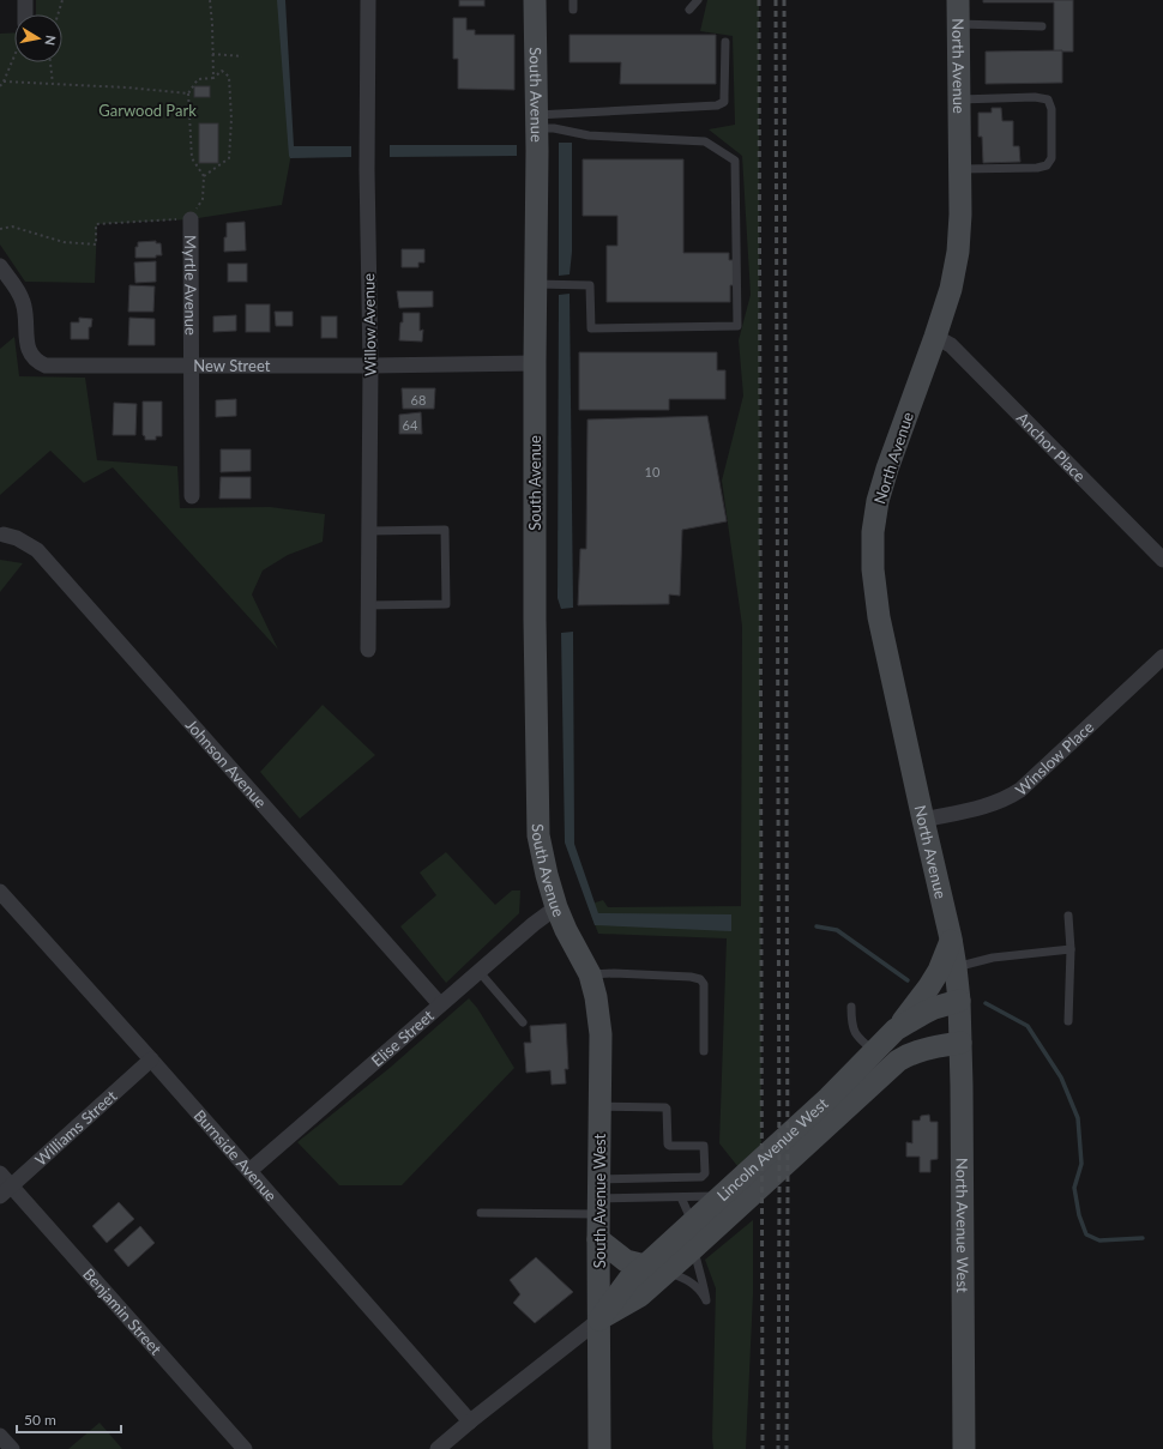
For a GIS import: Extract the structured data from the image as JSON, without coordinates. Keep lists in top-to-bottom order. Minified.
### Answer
{"streets":{"main road":["North Avenue","South Avenue","Lincoln Avenue West","South Avenue West","North Avenue West"],"street":["Myrtle Avenue","Willow Avenue","New Street","Anchor Place","Winslow Place","Johnson Avenue","Elise Street","Williams Street","Burnside Avenue","Benjamin Street"]},"crossings":[["North Avenue","Anchor Place"],["North Avenue","Winslow Place"],["North Avenue","Lincoln Avenue West"],["North Avenue","North Avenue West"],["South Avenue","New Street"],["South Avenue","Elise Street"],["South Avenue","South Avenue West"],["Myrtle Avenue","New Street"],["Willow Avenue","New Street"],["Johnson Avenue","Elise Street"],["Elise Street","Burnside Avenue"],["Williams Street","Burnside Avenue"],["Williams Street","Benjamin Street"],["Lincoln Avenue West","Burnside Avenue"],["Lincoln Avenue West","South Avenue West"],["Lincoln Avenue West","North Avenue West"]],"parks":["Garwood Park"],"house_numbers":["68","64","10"],"scale_bar":"50 m","north":"right"}
